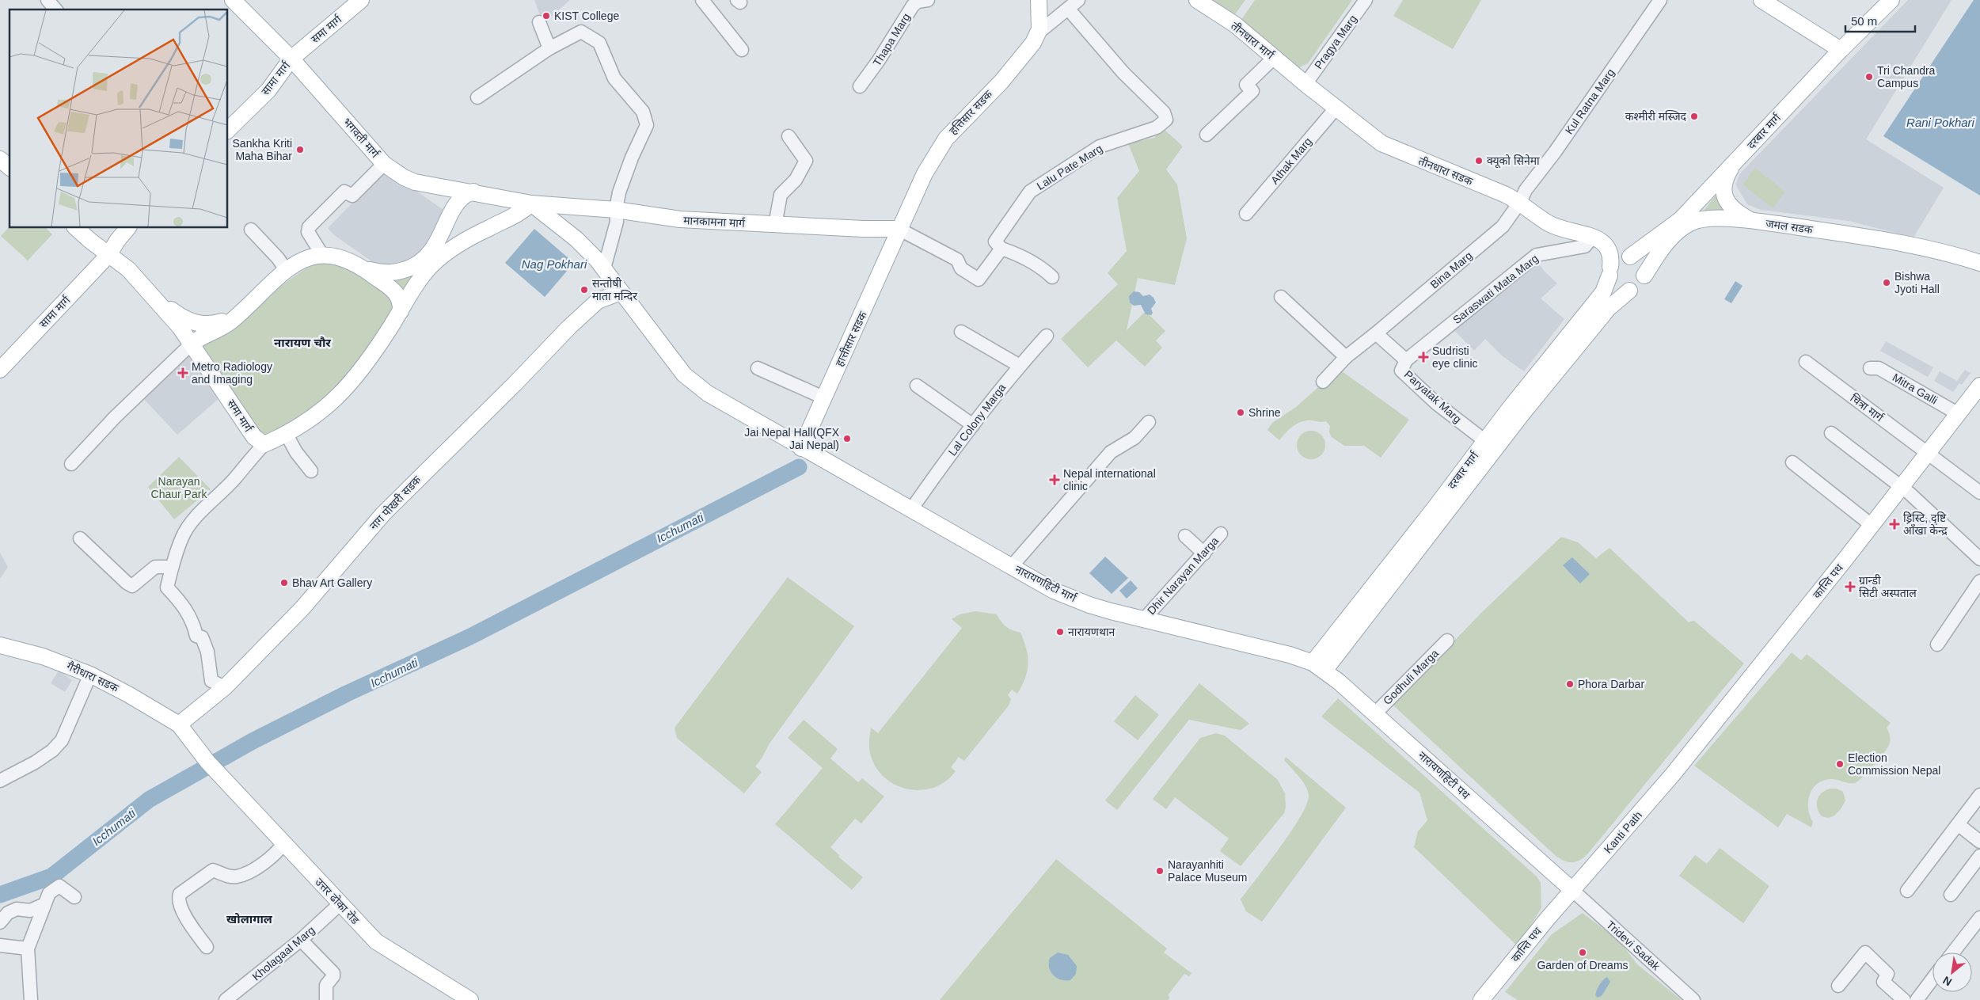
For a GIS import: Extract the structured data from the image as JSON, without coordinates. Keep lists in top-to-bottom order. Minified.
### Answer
{"streets":{"main road":["समा मार्ग","तीनधारा मार्ग","सामा मार्ग","हत्तिसार सडक","दरबार मार्ग","भगवती मार्ग","तीनधारा सडक","मानकामना मार्ग","जमल सडक","हात्तीसार सडक","नाग पोखरी सडक","कान्ति पथ","नारायणहिटी मार्ग","गैरीधारा सडक","नारायणहिटी पथ","Kanti Path","उत्तर ढोका रोड"],"street":["Thapa Marg","Pragya Marg","Kul Ratna Marg","Athak Marg","Lalu Pate Marg","Bina Marg","Saraswati Mata Marg","Mitra Galli","Paryatak Marg","चित्रा मार्ग","Lal Colony Marga","Dhir Narayan Marga","Godhuli Marga","Tridevi Sadak","Kholagaal Marg"]},"crossings":[["समा मार्ग","सामा मार्ग"],["समा मार्ग","भगवती मार्ग"],["तीनधारा मार्ग","Pragya Marg"],["तीनधारा मार्ग","तीनधारा सडक"],["Pragya Marg","तीनधारा सडक"],["सामा मार्ग","भगवती मार्ग"],["Kul Ratna Marg","तीनधारा सडक"],["Kul Ratna Marg","Bina Marg"],["हत्तिसार सडक","मानकामना मार्ग"],["हत्तिसार सडक","हात्तीसार सडक"],["दरबार मार्ग","जमल सडक"],["दरबार मार्ग","Paryatak Marg"],["दरबार मार्ग","नारायणहिटी मार्ग"],["दरबार मार्ग","नारायणहिटी पथ"],["भगवती मार्ग","मानकामना मार्ग"],["भगवती मार्ग","नारायणहिटी मार्ग"],["Athak Marg","तीनधारा सडक"],["तीनधारा सडक","Bina Marg"],["तीनधारा सडक","Saraswati Mata Marg"],["मानकामना मार्ग","हात्तीसार सडक"],["मानकामना मार्ग","नारायणहिटी मार्ग"],["Bina Marg","Paryatak Marg"],["Saraswati Mata Marg","Paryatak Marg"],["हात्तीसार सडक","नारायणहिटी मार्ग"],["Mitra Galli","कान्ति पथ"],["चित्रा मार्ग","कान्ति पथ"],["Lal Colony Marga","नारायणहिटी मार्ग"],["नाग पोखरी सडक","नारायणहिटी मार्ग"],["नाग पोखरी सडक","गैरीधारा सडक"],["नाग पोखरी सडक","उत्तर ढोका रोड"],["Dhir Narayan Marga","नारायणहिटी मार्ग"],["कान्ति पथ","नारायणहिटी पथ"],["कान्ति पथ","Kanti Path"],["कान्ति पथ","Tridevi Sadak"],["नारायणहिटी मार्ग","नारायणहिटी पथ"],["गैरीधारा सडक","उत्तर ढोका रोड"],["Godhuli Marga","नारायणहिटी पथ"],["नारायणहिटी पथ","Kanti Path"],["नारायणहिटी पथ","Tridevi Sadak"],["Kanti Path","Tridevi Sadak"],["उत्तर ढोका रोड","Kholagaal Marg"]],"districts":["नारायण चौर","खोलागाल"],"water":["Rani Pokhari","Nag Pokhari","Icchumati"],"parks":["Narayan Chaur Park"],"places":{"other":["KIST College","Tri Chandra Campus","कश्मीरी मस्जिद","Sankha Kriti Maha Bihar","क्यूको सिनेमा","Bishwa Jyoti Hall","सन्तोषी माता मन्दिर","Shrine","Jai Nepal Hall(QFX Jai Nepal)","Bhav Art Gallery","नारायणथान","Phora Darbar","Election Commission Nepal","Narayanhiti Palace Museum","Garden of Dreams"],"health":["Sudristi eye clinic","Metro Radiology and Imaging","Nepal international clinic","ड्रिस्टि, दृष्टि आँखा केन्द्र","ग्रान्डी सिटी अस्पताल"]},"scale_bar":"50 m","north":"bottom left"}
